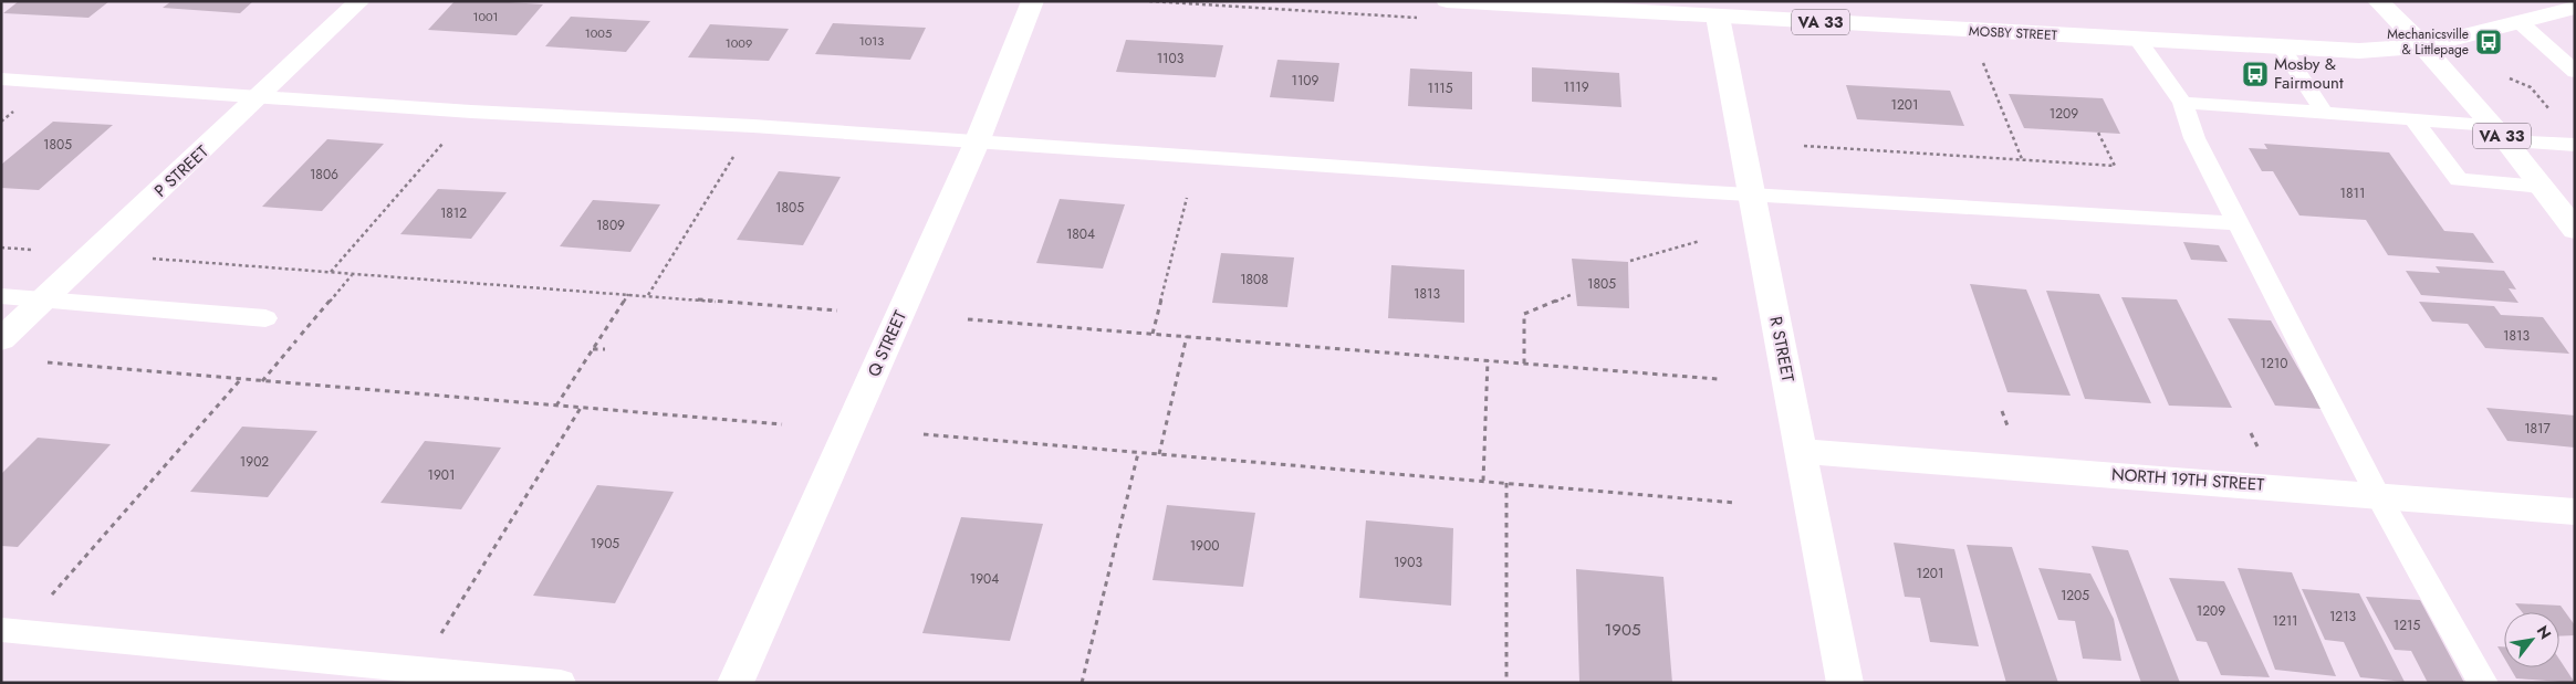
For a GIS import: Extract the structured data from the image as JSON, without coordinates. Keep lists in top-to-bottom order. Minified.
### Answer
{"streets":{"street":["VA 33","MOSBY STREET","P STREET","Q STREET","R STREET","NORTH 19TH STREET"]},"crossings":[["VA 33","MOSBY STREET"],["MOSBY STREET","R STREET"],["R STREET","NORTH 19TH STREET"]],"places":{"bus stop":["Mechanicsville & Littlepage","Mosby & Fairmount"]},"house_numbers":["1001","1005","1013","1009","1103","1109","1119","1115","1201","1209","1805","1806","1811","1805","1812","1809","1804","1808","1805","1813","1813","1210","1817","1902","1901","1905","1900","1903","1201","1904","1205","1209","1213","1211","1215","1905"],"north":"top right"}
